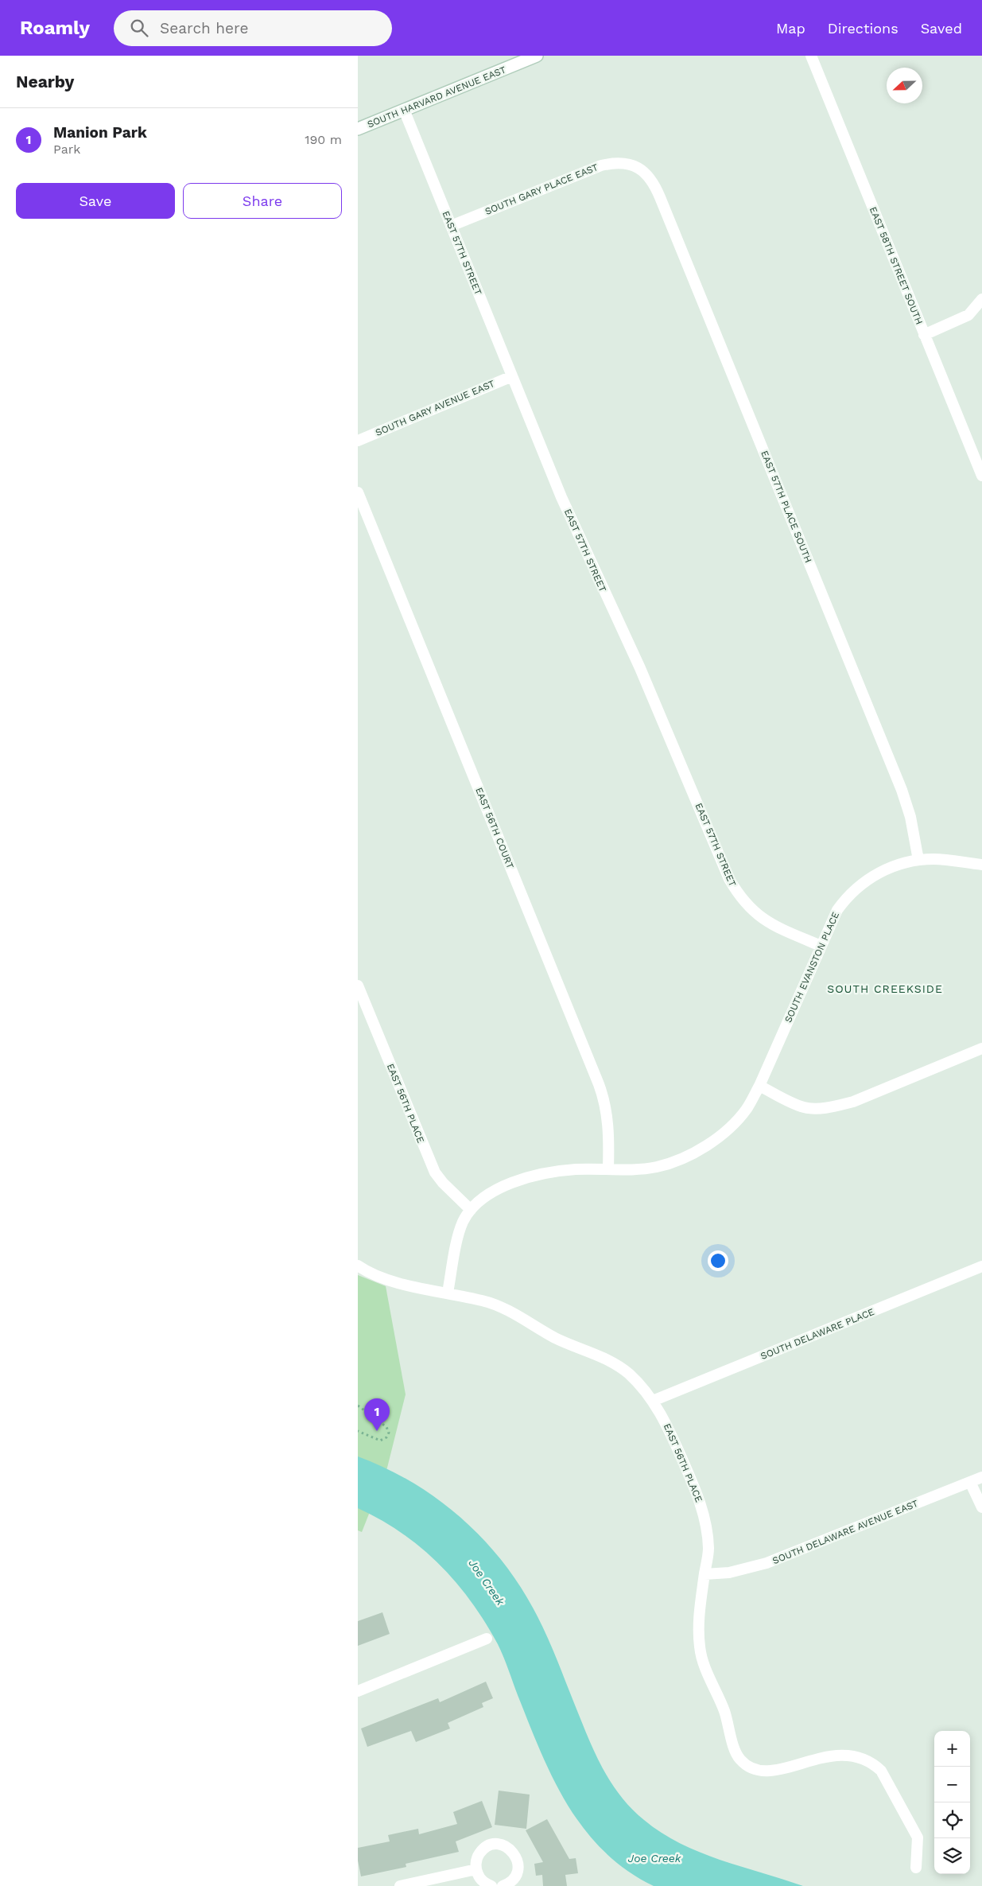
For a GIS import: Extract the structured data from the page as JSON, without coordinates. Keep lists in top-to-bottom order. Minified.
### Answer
{"streets":{"main road":["SOUTH HARVARD AVENUE EAST"],"street":["SOUTH GARY PLACE EAST","EAST 57TH STREET","EAST 58TH STREET SOUTH","SOUTH GARY AVENUE EAST","EAST 57TH PLACE SOUTH","EAST 56TH COURT","SOUTH EVANSTON PLACE","EAST 56TH PLACE","SOUTH DELAWARE PLACE","SOUTH DELAWARE AVENUE EAST"]},"crossings":[["SOUTH HARVARD AVENUE EAST","EAST 57TH STREET"],["SOUTH GARY PLACE EAST","EAST 57TH STREET"],["SOUTH GARY PLACE EAST","EAST 57TH PLACE SOUTH"],["EAST 57TH STREET","SOUTH GARY AVENUE EAST"],["EAST 57TH STREET","SOUTH EVANSTON PLACE"],["EAST 57TH PLACE SOUTH","SOUTH EVANSTON PLACE"],["EAST 56TH COURT","SOUTH EVANSTON PLACE"],["SOUTH EVANSTON PLACE","EAST 56TH PLACE"],["EAST 56TH PLACE","SOUTH DELAWARE PLACE"],["EAST 56TH PLACE","SOUTH DELAWARE AVENUE EAST"]],"districts":["SOUTH CREEKSIDE"],"water":["Joe Creek"],"north":"left","page":{"header":"Roamly","search":"Search here","nav":["Map","Directions","Saved"],"heading":"Nearby","list":[{"mark":"1","name":"Manion Park","note":"Park","value":"190 m"}],"buttons":["Save","Share"],"pins":"1","map_buttons":["+","−"]}}
